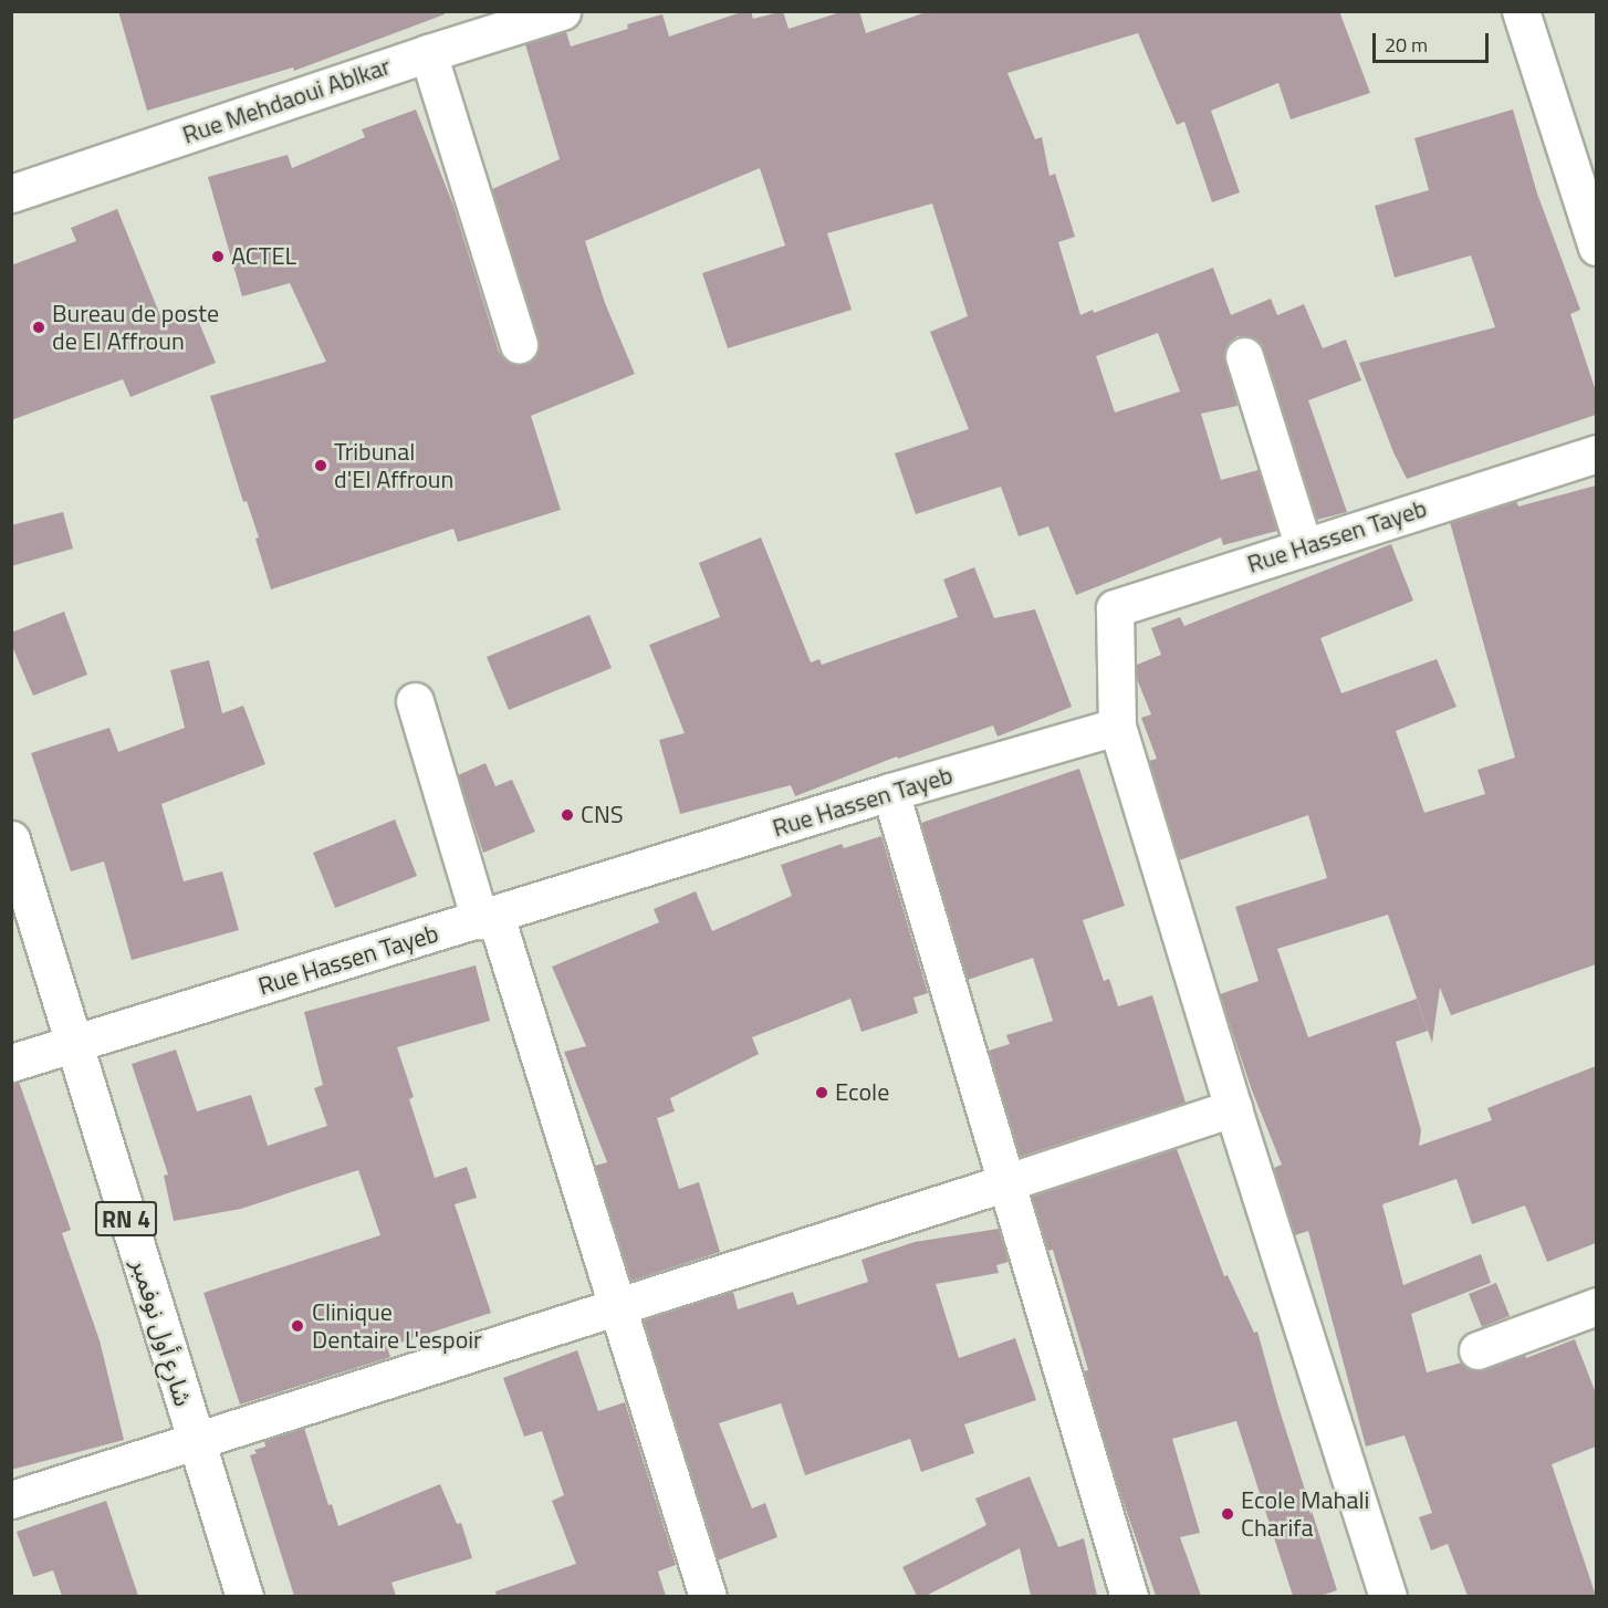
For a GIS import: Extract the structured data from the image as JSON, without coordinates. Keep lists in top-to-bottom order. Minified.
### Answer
{"streets":{"street":["Rue Mehdaoui Ablkar","Rue Hassen Tayeb","RN 4","شارع أول نوفمبر"]},"crossings":[["Rue Hassen Tayeb","شارع أول نوفمبر"]],"places":["ACTEL","Bureau de poste de El Affroun","Tribunal d'El Affroun","CNS","Ecole","Clinique Dentaire L'espoir","Ecole Mahali Charifa"],"scale_bar":"20 m"}
